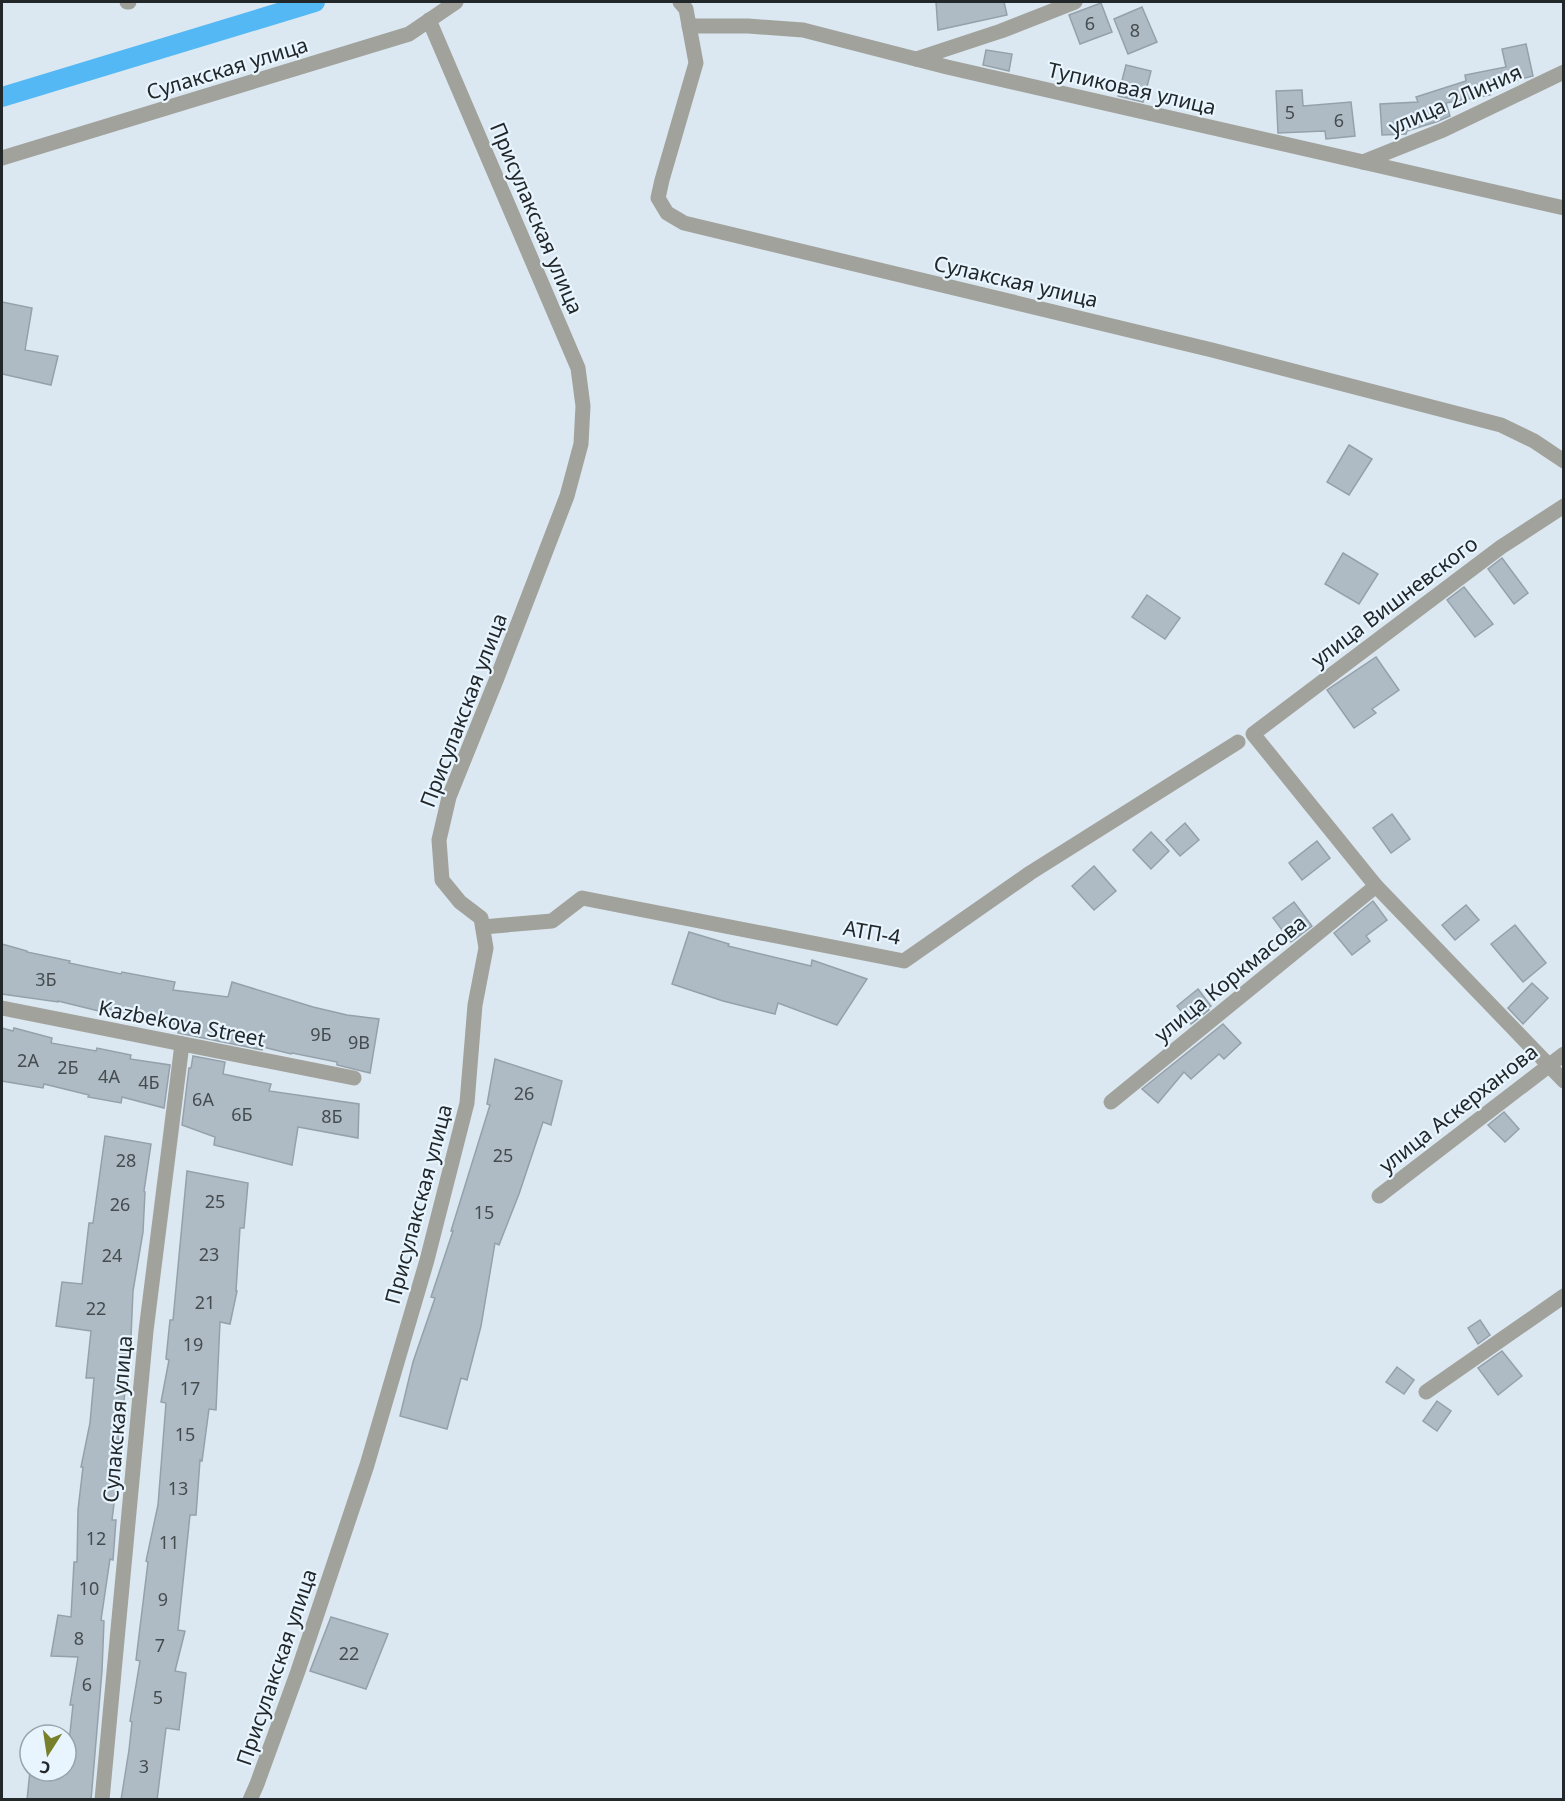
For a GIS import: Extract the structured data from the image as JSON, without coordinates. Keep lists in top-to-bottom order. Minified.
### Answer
{"streets":{"street":["Сулакская улица","Тупиковая улица","улица 2Линия","Присулакская улица","улица Вишневского","АТП-4","улица Коркмасова","Kazbekova Street","улица Аскерханова"]},"crossings":[["Сулакская улица","Тупиковая улица"],["Сулакская улица","Присулакская улица"],["Сулакская улица","Kazbekova Street"],["Тупиковая улица","улица 2Линия"],["Присулакская улица","АТП-4"],["улица Вишневского","улица Коркмасова"]],"house_numbers":["6","8","5","6","3Б","9Б","9В","2А","2Б","4А","4Б","26","6А","6Б","8Б","25","28","25","26","15","23","24","21","22","19","17","15","13","12","11","10","9","8","7","22","6","5","3"],"north":"bottom"}
